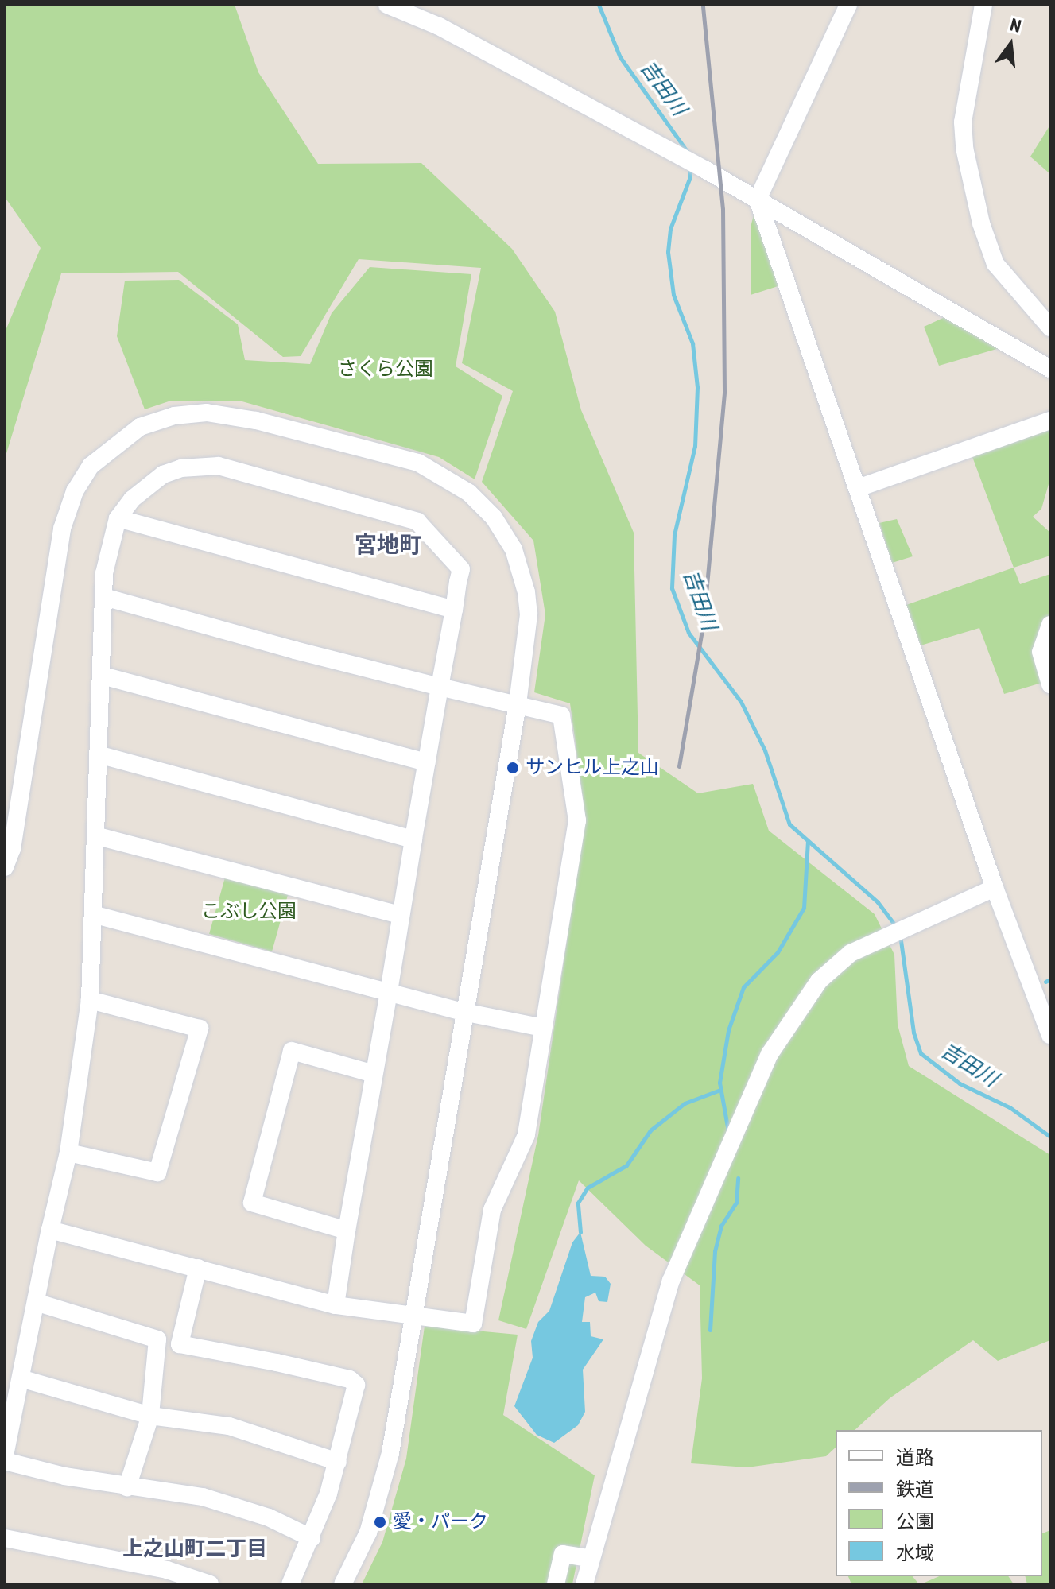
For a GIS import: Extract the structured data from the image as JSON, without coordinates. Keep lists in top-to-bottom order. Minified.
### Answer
{"districts":["宮地町","上之山町二丁目"],"water":["吉田川"],"parks":["さくら公園","こぶし公園"],"places":["サンヒル上之山","愛・パーク"],"legend":["道路","鉄道","公園","水域"],"north":"top"}
